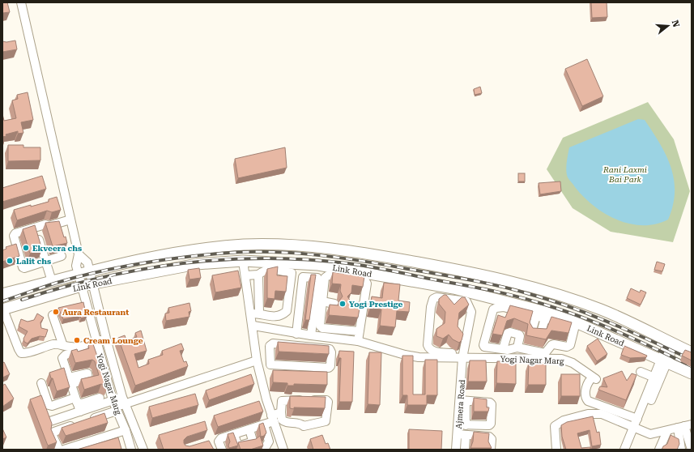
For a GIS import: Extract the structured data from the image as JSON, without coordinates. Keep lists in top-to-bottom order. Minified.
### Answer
{"streets":{"main road":["Link Road"],"street":["Yogi Nagar Marg","Ajmera Road"]},"crossings":[["Link Road","Yogi Nagar Marg"],["Link Road","Ajmera Road"],["Yogi Nagar Marg","Ajmera Road"]],"parks":["Rani Laxmi Bai Park"],"places":["Ekveera chs","Lalit chs","Yogi Prestige","Aura Restaurant","Cream Lounge"],"north":"right"}
